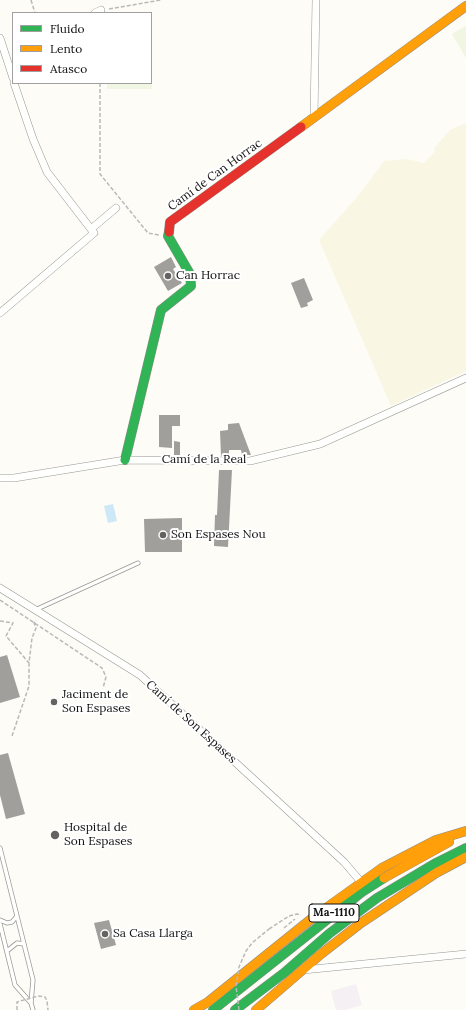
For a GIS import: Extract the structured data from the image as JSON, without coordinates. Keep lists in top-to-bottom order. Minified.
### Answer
{"streets":{"main road":["Camí de Can Horrac","Ma-1110"],"street":["Camí de la Real","Camí de Son Espases"]},"places":["Can Horrac","Son Espases Nou","Jaciment de Son Espases","Hospital de Son Espases","Sa Casa Llarga"],"legend":["Fluido","Lento","Atasco"]}
